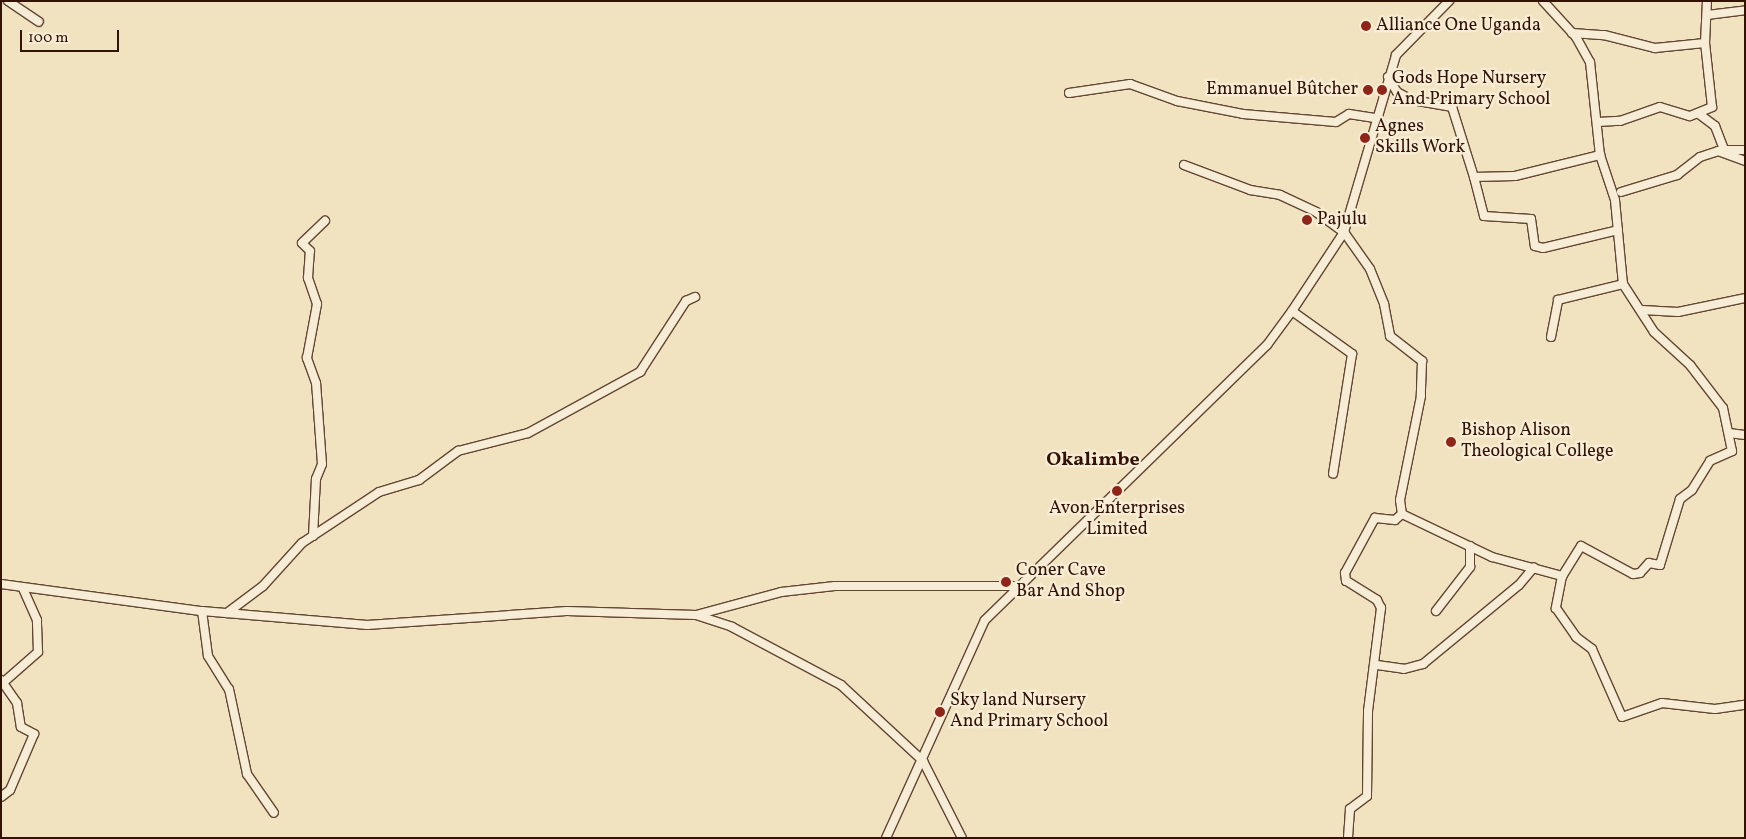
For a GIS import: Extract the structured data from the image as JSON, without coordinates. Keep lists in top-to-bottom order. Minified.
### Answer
{"districts":["Okalimbe"],"places":["Alliance One Uganda","Emmanuel Bûtcher","Gods Hope Nursery And Primary School","Agnes Skills Work","Pajulu","Bishop Alison Theological College","Avon Enterprises Limited","Coner Cave Bar And Shop","Sky land Nursery And Primary School"],"scale_bar":"100 m"}
